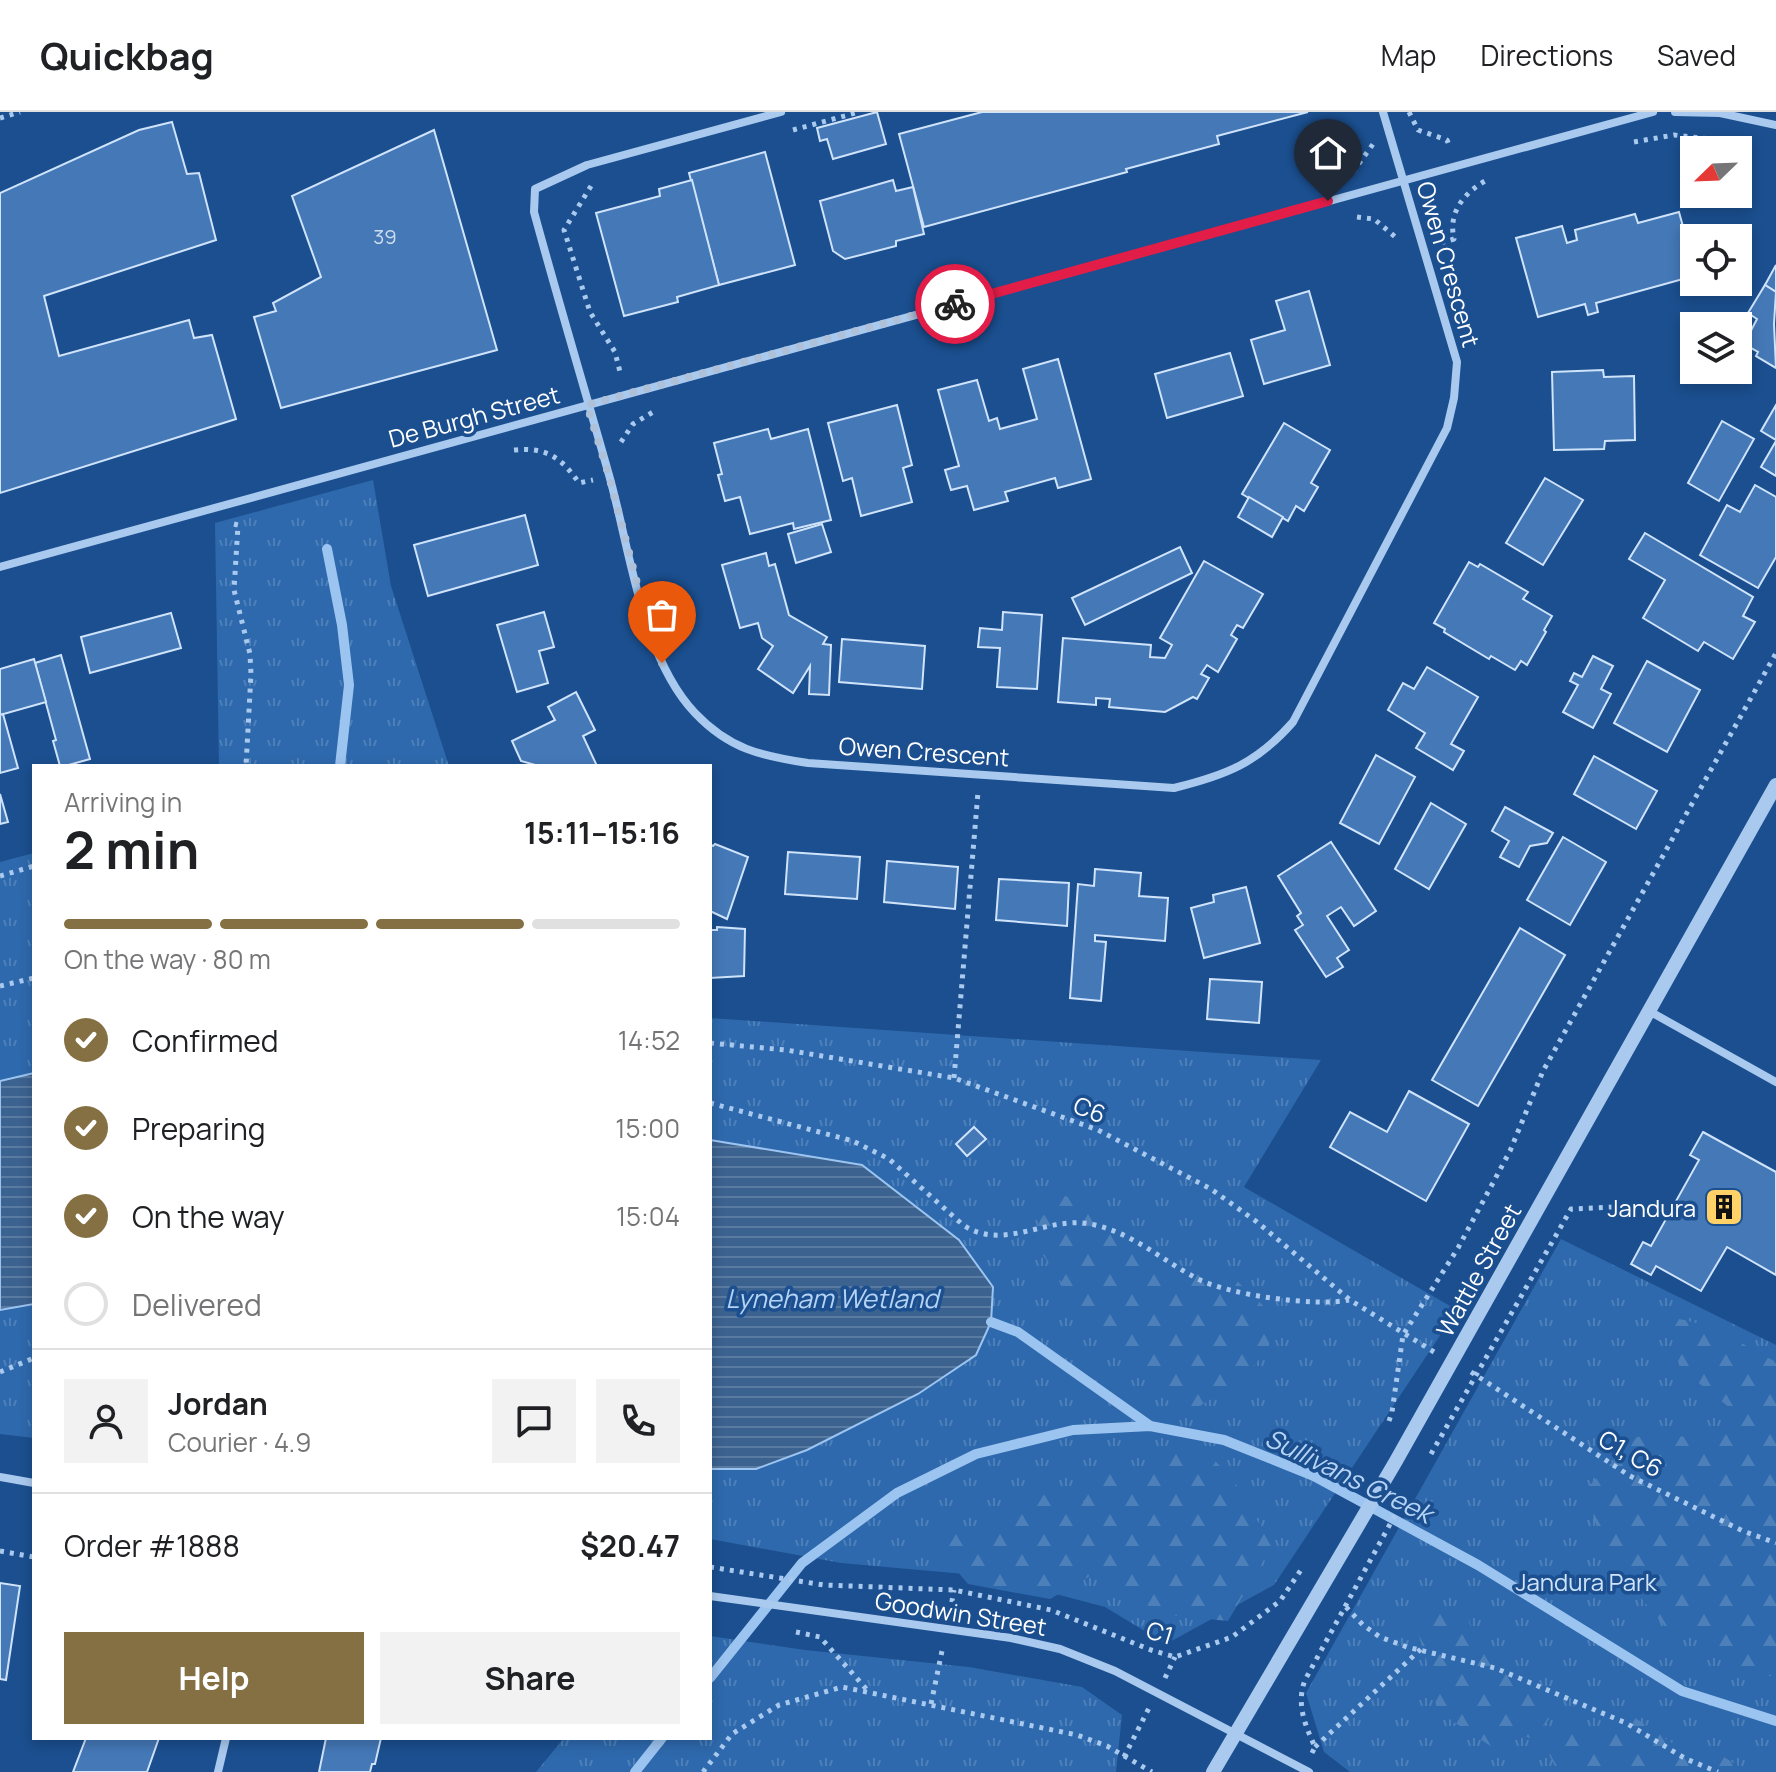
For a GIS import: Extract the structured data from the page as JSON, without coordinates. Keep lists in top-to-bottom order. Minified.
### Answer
{"streets":{"street":["Owen Crescent","De Burgh Street","Wattle Street","Goodwin Street"],"path":["C6","C1, C6","C1"]},"crossings":[["Owen Crescent","De Burgh Street"],["Wattle Street","Goodwin Street"]],"water":["Lyneham Wetland","Sullivans Creek"],"parks":["Jandura Park"],"places":{"building":["Jandura"]},"house_numbers":["39"],"north":"bottom left","page":{"header":"Quickbag","nav":["Map","Directions","Saved"],"heading":["2 min","Arriving in","15:11–15:16"],"panel":["Jordan","Courier · 4.9","Order #1888","$20.47"],"bar":"On the way · 80 m","list":[["Confirmed","14:52"],["Preparing","15:00"],["On the way","15:04"],"Delivered"],"buttons":["Help","Share"]}}
